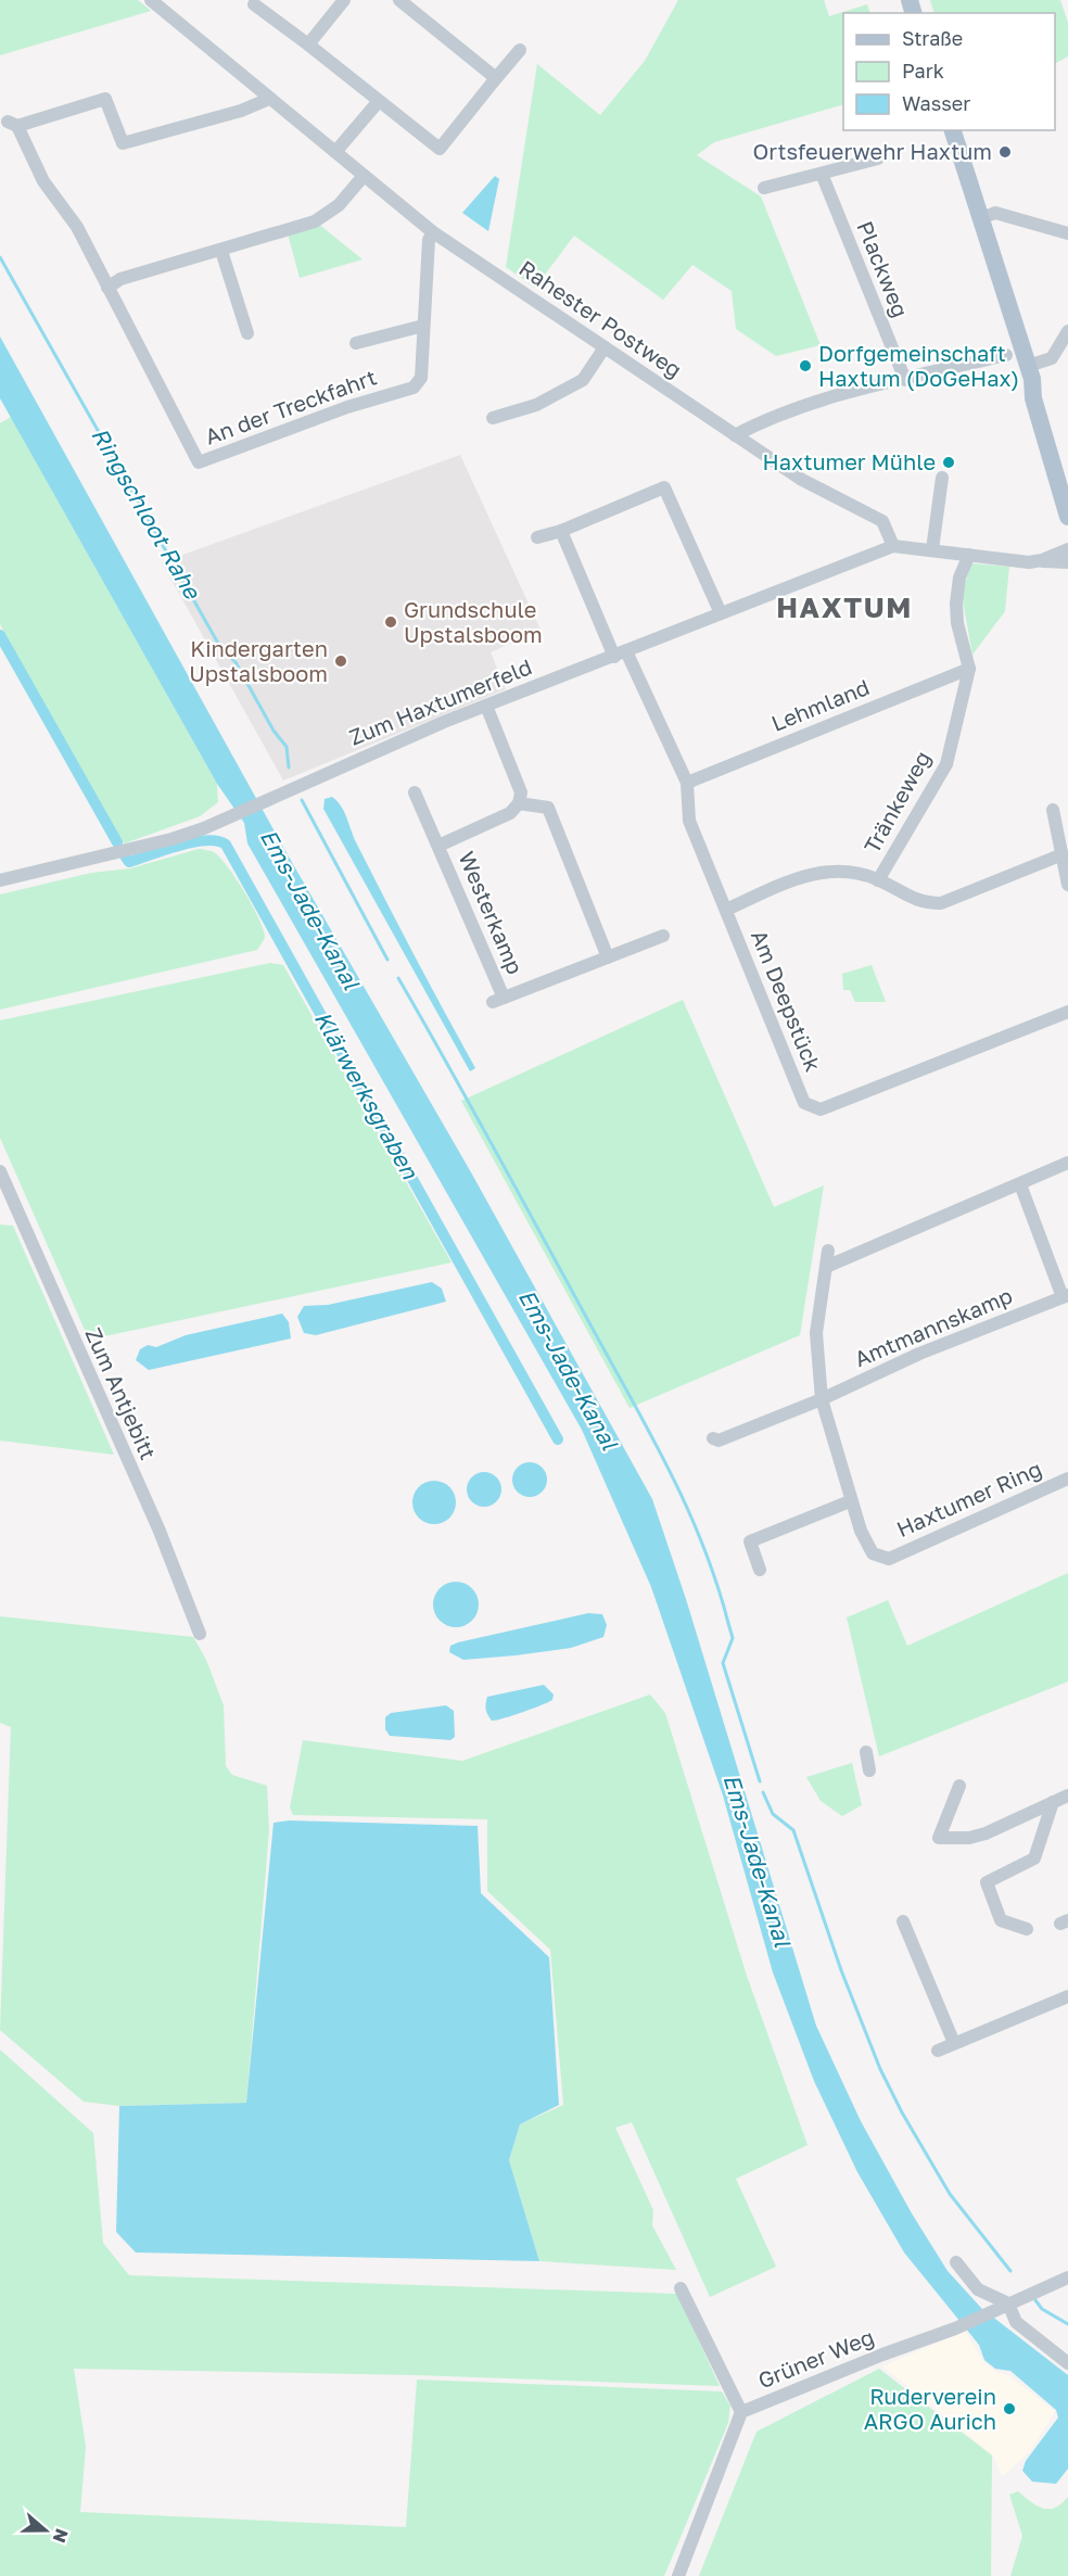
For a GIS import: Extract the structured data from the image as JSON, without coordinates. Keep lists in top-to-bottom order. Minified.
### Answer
{"streets":{"street":["Plackweg","Rahester Postweg","An der Treckfahrt","Zum Haxtumerfeld","Lehmland","Tränkeweg","Westerkamp","Am Deepstück","Amtmannskamp","Zum Antjebitt","Haxtumer Ring","Grüner Weg"]},"crossings":[["Rahester Postweg","An der Treckfahrt"],["Rahester Postweg","Zum Haxtumerfeld"],["Zum Haxtumerfeld","Am Deepstück"],["Lehmland","Tränkeweg"],["Lehmland","Am Deepstück"],["Amtmannskamp","Haxtumer Ring"]],"districts":["HAXTUM"],"water":["Ringschloot Rahe","Ems-Jade-Kanal","Klärwerksgraben"],"places":["Ortsfeuerwehr Haxtum","Dorfgemeinschaft Haxtum (DoGeHax)","Haxtumer Mühle","Grundschule Upstalsboom","Kindergarten Upstalsboom","Ruderverein ARGO Aurich"],"legend":["Straße","Park","Wasser"],"north":"right"}
